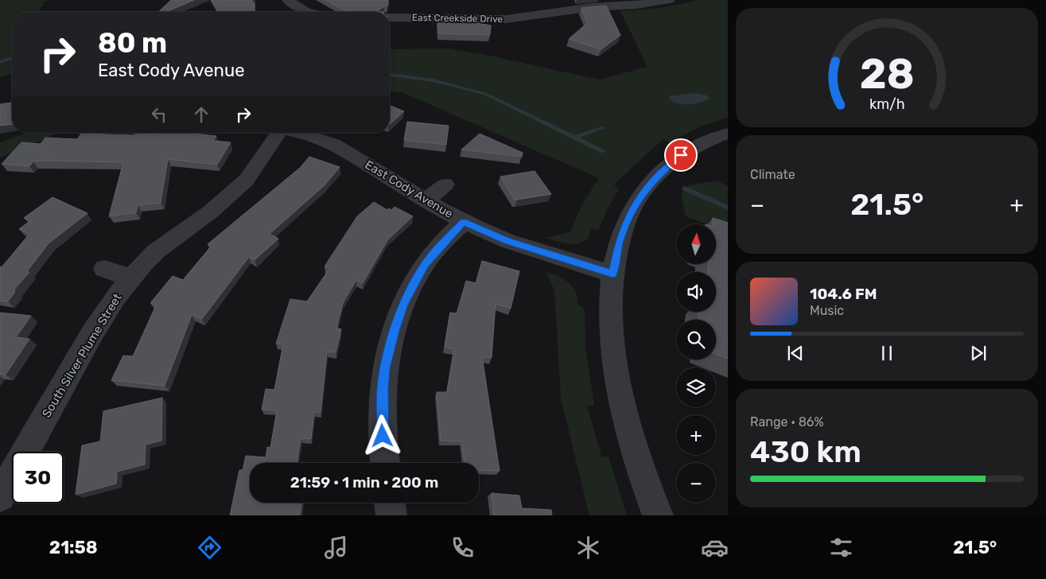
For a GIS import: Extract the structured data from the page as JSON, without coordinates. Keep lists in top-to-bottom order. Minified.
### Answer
{"streets":{"street":["East Creekside Drive","East Cody Avenue","South Silver Plume Street"]},"north":"top","page":{"turn":["80 m","East Cody Avenue"],"tile":["Climate",["Range · 86%","430 km"]],"heat":["−","21.5°","+"],"map_buttons":["+","−"],"song":["104.6 FM","Music"],"limit":"30","trip":"21:59 · 1 min · 200 m","tabs":["21:58","21.5°"],"gauge":["28","km/h"]}}
